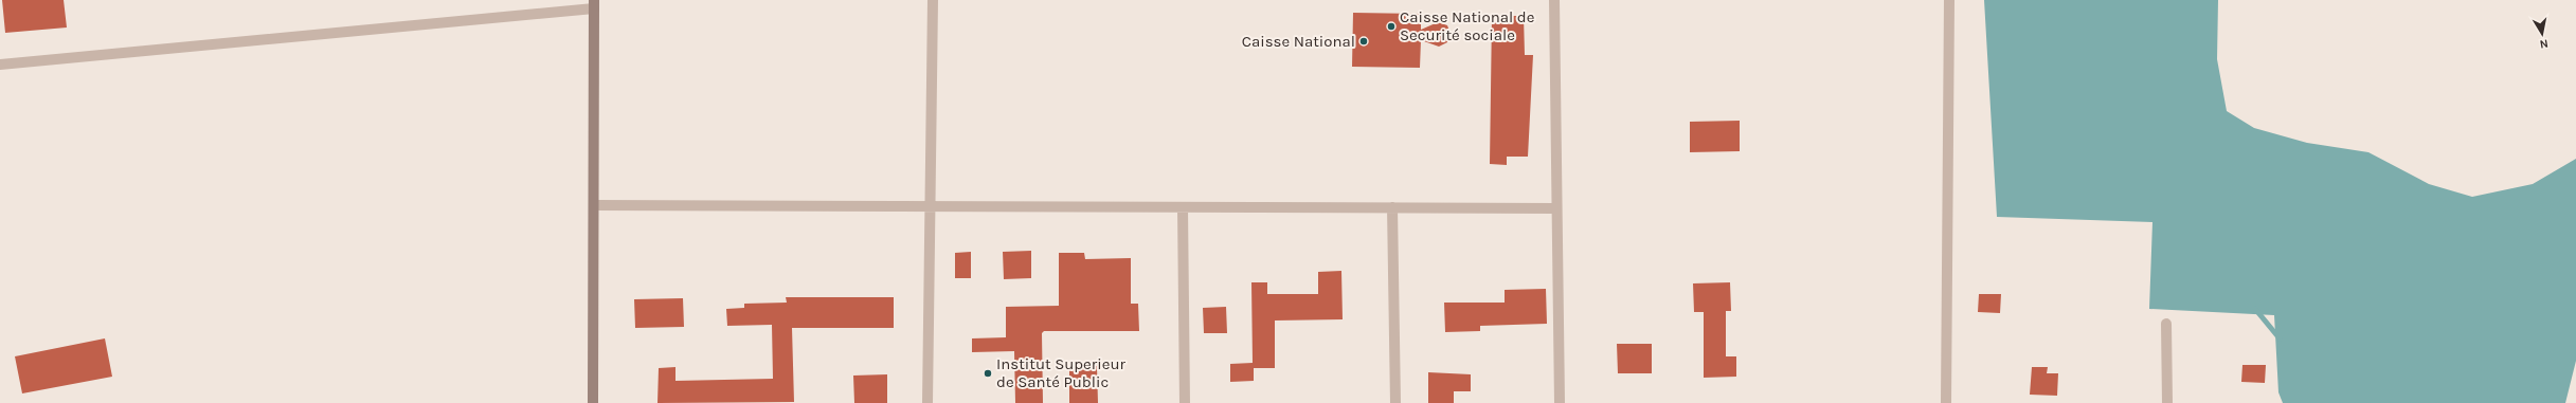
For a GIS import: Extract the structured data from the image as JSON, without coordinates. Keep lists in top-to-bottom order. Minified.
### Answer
{"places":["Caisse National de Securité sociale","Caisse National","Institut Superieur de Santé Public"],"north":"bottom"}
